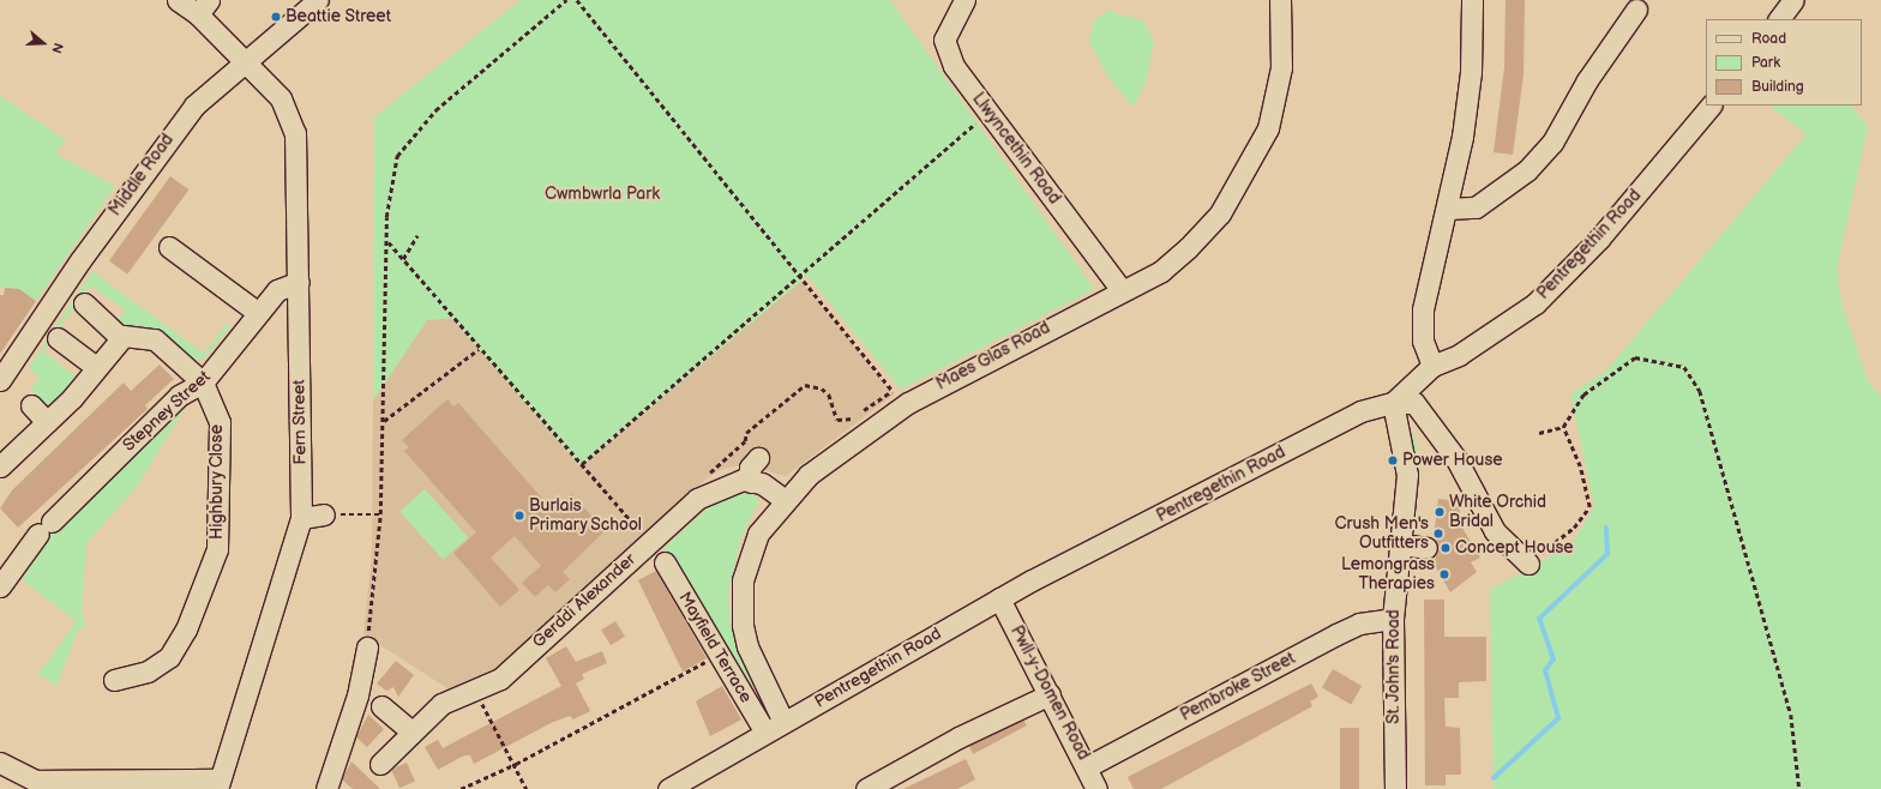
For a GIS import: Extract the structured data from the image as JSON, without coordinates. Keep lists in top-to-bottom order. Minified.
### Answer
{"streets":{"street":["Llwyncethin Road","Middle Road","Pentregethin Road","Maes Glas Road","Stepney Street","Fern Street","Highbury Close","Gerddi Alexander","Mayfield Terrace","St. John's Road","Pembroke Street","Pwll-y-Domen Road"]},"crossings":[["Llwyncethin Road","Maes Glas Road"],["Middle Road","Fern Street"],["Pentregethin Road","Maes Glas Road"],["Pentregethin Road","Mayfield Terrace"],["Pentregethin Road","St. John's Road"],["Pentregethin Road","Pwll-y-Domen Road"],["Stepney Street","Fern Street"],["Stepney Street","Highbury Close"],["St. John's Road","Pembroke Street"],["Pembroke Street","Pwll-y-Domen Road"]],"parks":["Cwmbwrla Park"],"places":["Beattie Street","Power House","White Orchid Bridal","Burlais Primary School","Crush Men's Outfitters","Concept House","Lemongrass Therapies"],"legend":["Road","Park","Building"],"north":"right"}
